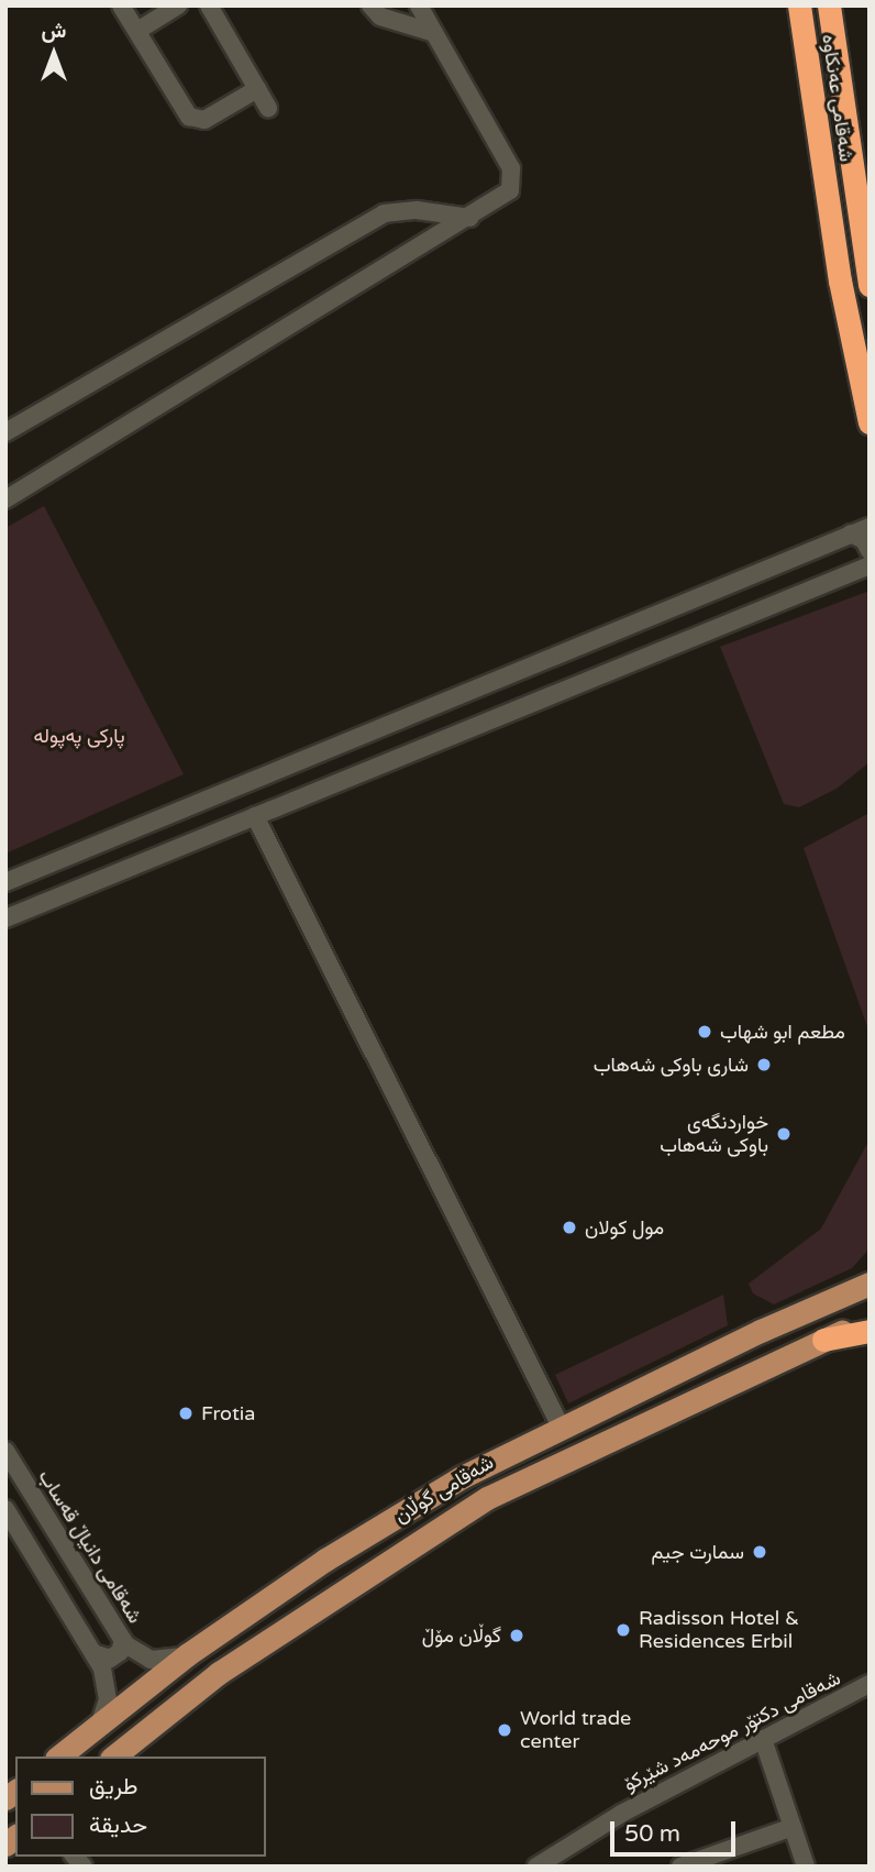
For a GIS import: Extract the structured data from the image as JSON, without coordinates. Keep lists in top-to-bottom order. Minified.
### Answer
{"streets":{"highway":["شەقامی عەنکاوە"],"main road":["شەقامی گوڵان"],"street":["شەقامی دانیاڵ قەساب","شەقامی دکتۆر موحەمەد شێرکۆ"]},"crossings":[["شەقامی گوڵان","شەقامی دانیاڵ قەساب"]],"parks":["پارکی پەپولە"],"places":["مطعم ابو شهاب","شاری باوکی شەھاب","خواردنگەی باوکی شەھاب","مول كولان","Frotia","سمارت جیم","Radisson Hotel & Residences Erbil","گوڵان مۆڵ","World trade center"],"legend":["طريق","حديقة"],"scale_bar":"50 m","north":"top"}
